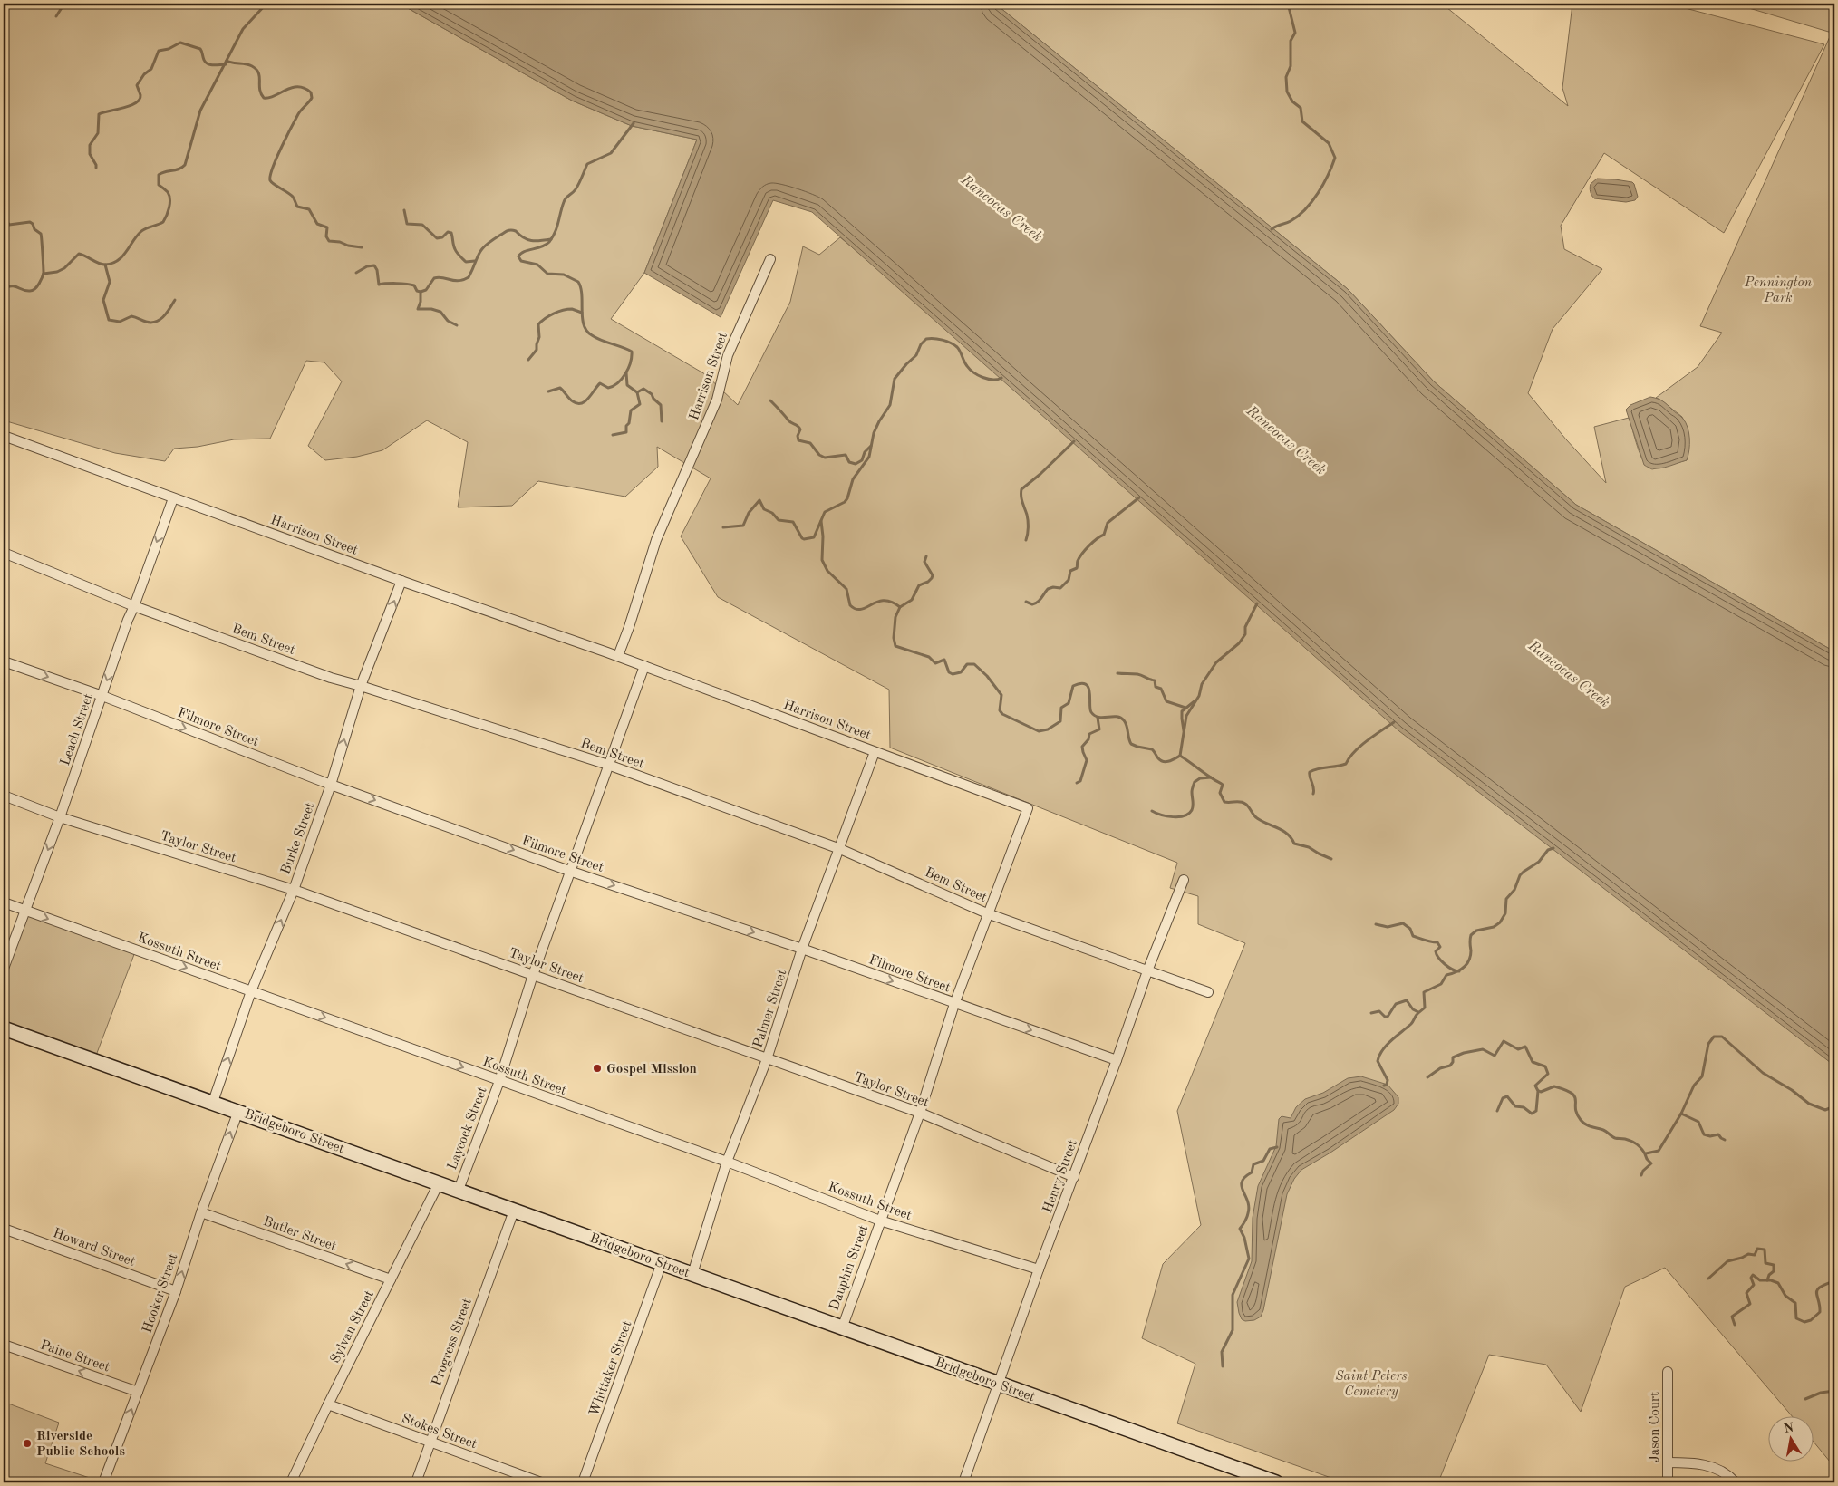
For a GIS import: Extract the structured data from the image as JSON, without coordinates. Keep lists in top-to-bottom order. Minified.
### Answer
{"streets":{"main road":["Bridgeboro Street"],"street":["Harrison Street","Bem Street","Filmore Street","Leach Street","Burke Street","Taylor Street","Kossuth Street","Palmer Street","Laycock Street","Henry Street","Butler Street","Howard Street","Dauphin Street","Hooker Street","Sylvan Street","Progress Street","Paine Street","Whittaker Street","Jason Court","Stokes Street"]},"crossings":[["Harrison Street","Leach Street"],["Harrison Street","Burke Street"],["Harrison Street","Palmer Street"],["Harrison Street","Laycock Street"],["Harrison Street","Dauphin Street"],["Bem Street","Leach Street"],["Bem Street","Burke Street"],["Bem Street","Palmer Street"],["Bem Street","Laycock Street"],["Bem Street","Henry Street"],["Bem Street","Dauphin Street"],["Filmore Street","Leach Street"],["Filmore Street","Burke Street"],["Filmore Street","Palmer Street"],["Filmore Street","Laycock Street"],["Filmore Street","Henry Street"],["Filmore Street","Dauphin Street"],["Leach Street","Taylor Street"],["Leach Street","Kossuth Street"],["Burke Street","Taylor Street"],["Burke Street","Kossuth Street"],["Burke Street","Bridgeboro Street"],["Taylor Street","Palmer Street"],["Taylor Street","Laycock Street"],["Taylor Street","Henry Street"],["Taylor Street","Dauphin Street"],["Kossuth Street","Palmer Street"],["Kossuth Street","Laycock Street"],["Kossuth Street","Henry Street"],["Kossuth Street","Dauphin Street"],["Palmer Street","Bridgeboro Street"],["Laycock Street","Bridgeboro Street"],["Bridgeboro Street","Henry Street"],["Bridgeboro Street","Dauphin Street"],["Bridgeboro Street","Hooker Street"],["Bridgeboro Street","Sylvan Street"],["Bridgeboro Street","Progress Street"],["Bridgeboro Street","Whittaker Street"],["Butler Street","Hooker Street"],["Butler Street","Sylvan Street"],["Howard Street","Hooker Street"],["Hooker Street","Paine Street"],["Sylvan Street","Stokes Street"],["Progress Street","Stokes Street"]],"one_way":["Filmore Street","Leach Street","Burke Street","Kossuth Street","Butler Street","Hooker Street","Paine Street"],"water":["Rancocas Creek"],"parks":["Pennington Park","Saint Peters Cemetery"],"places":["Gospel Mission","Riverside Public Schools"],"north":"top"}
